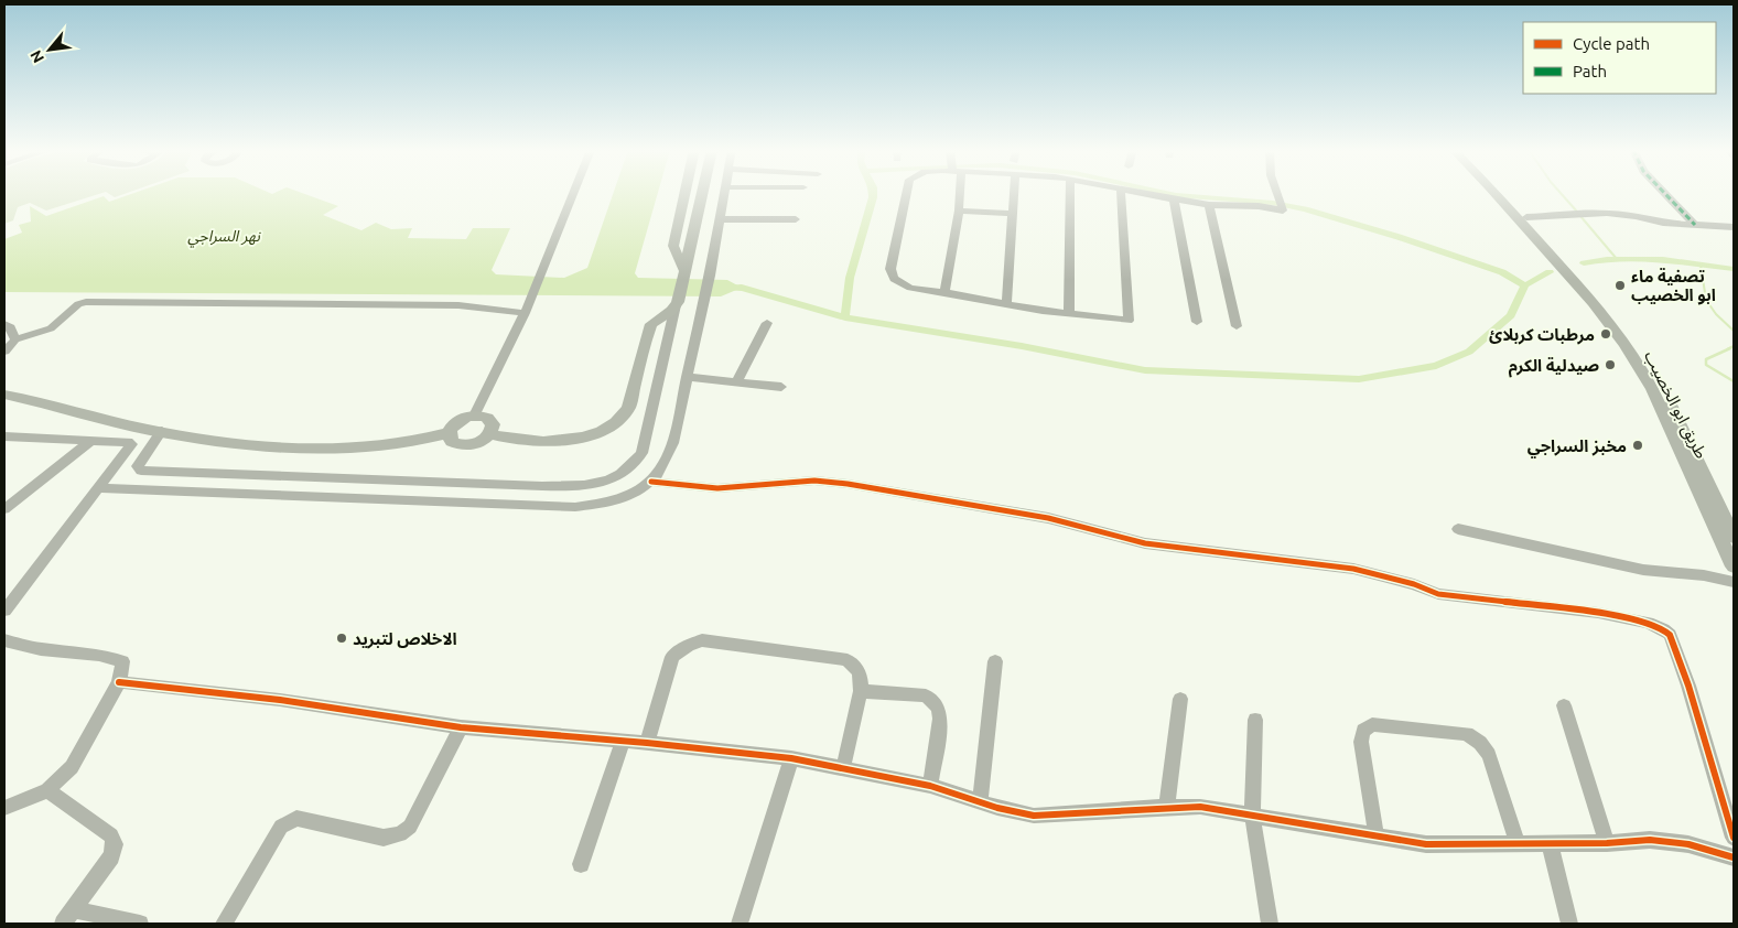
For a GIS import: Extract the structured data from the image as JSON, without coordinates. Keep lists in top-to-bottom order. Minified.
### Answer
{"streets":{"main road":["طريق ابو الخصيب"]},"water":["نهر السراجي"],"places":["تصفية ماء ابو الخصيب","مرطبات كربلائ","صيدلية الكرم","مخبز السراجي","الاخلاص لتبريد"],"legend":["Cycle path","Path"],"north":"bottom left"}
